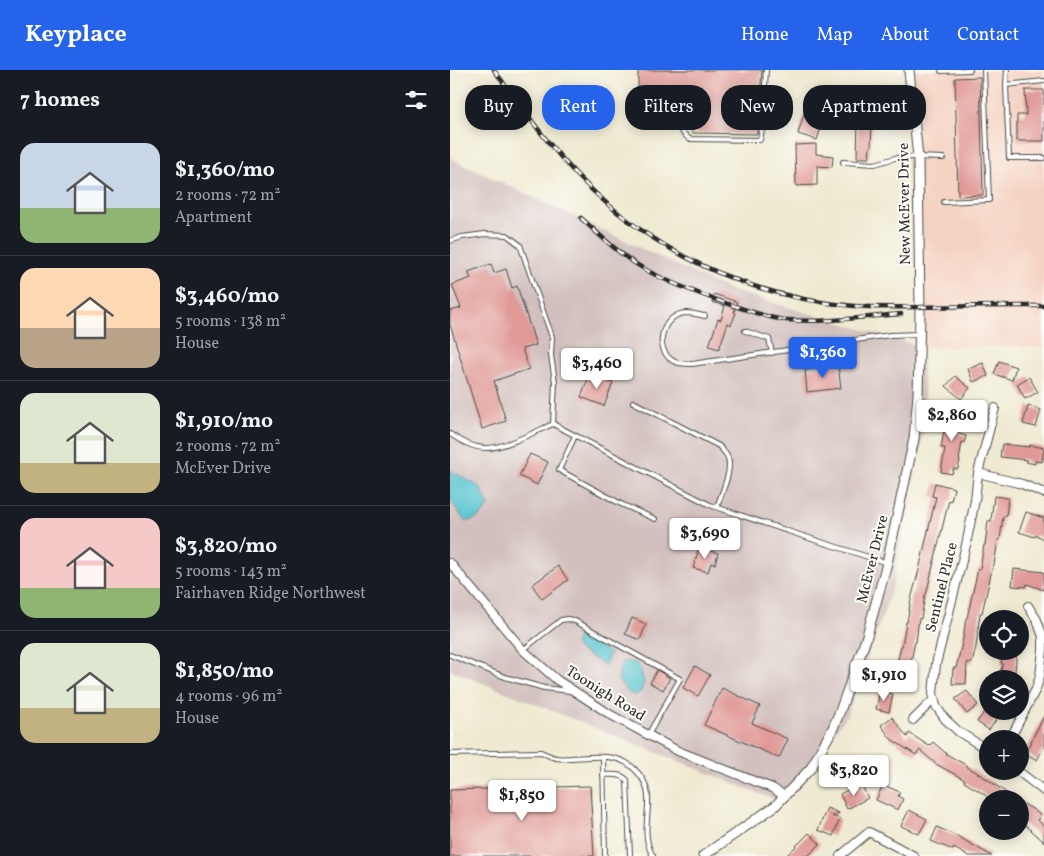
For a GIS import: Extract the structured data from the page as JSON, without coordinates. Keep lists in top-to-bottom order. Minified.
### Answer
{"streets":{"street":["New McEver Drive","McEver Drive","Sentinel Place","Toonigh Road"]},"crossings":[["New McEver Drive","McEver Drive"],["McEver Drive","Toonigh Road"]],"page":{"header":"Keyplace","nav":["Home","Map","About","Contact"],"heading":"7 homes","chip":["Buy","Rent","Filters","New","Apartment"],"list":[{"name":"$1,360/mo","note":"2 rooms · 72 m² · Apartment"},{"name":"$3,460/mo","note":"5 rooms · 138 m² · House"},{"name":"$1,910/mo","note":"2 rooms · 72 m² · McEver Drive"},{"name":"$3,820/mo","note":"5 rooms · 143 m² · Fairhaven Ridge Northwest"},{"name":"$1,850/mo","note":"4 rooms · 96 m² · House"}],"price":["$1,360","$3,460","$2,860","$3,690","$1,910","$3,820","$1,850"],"map_buttons":["+","−"]}}
